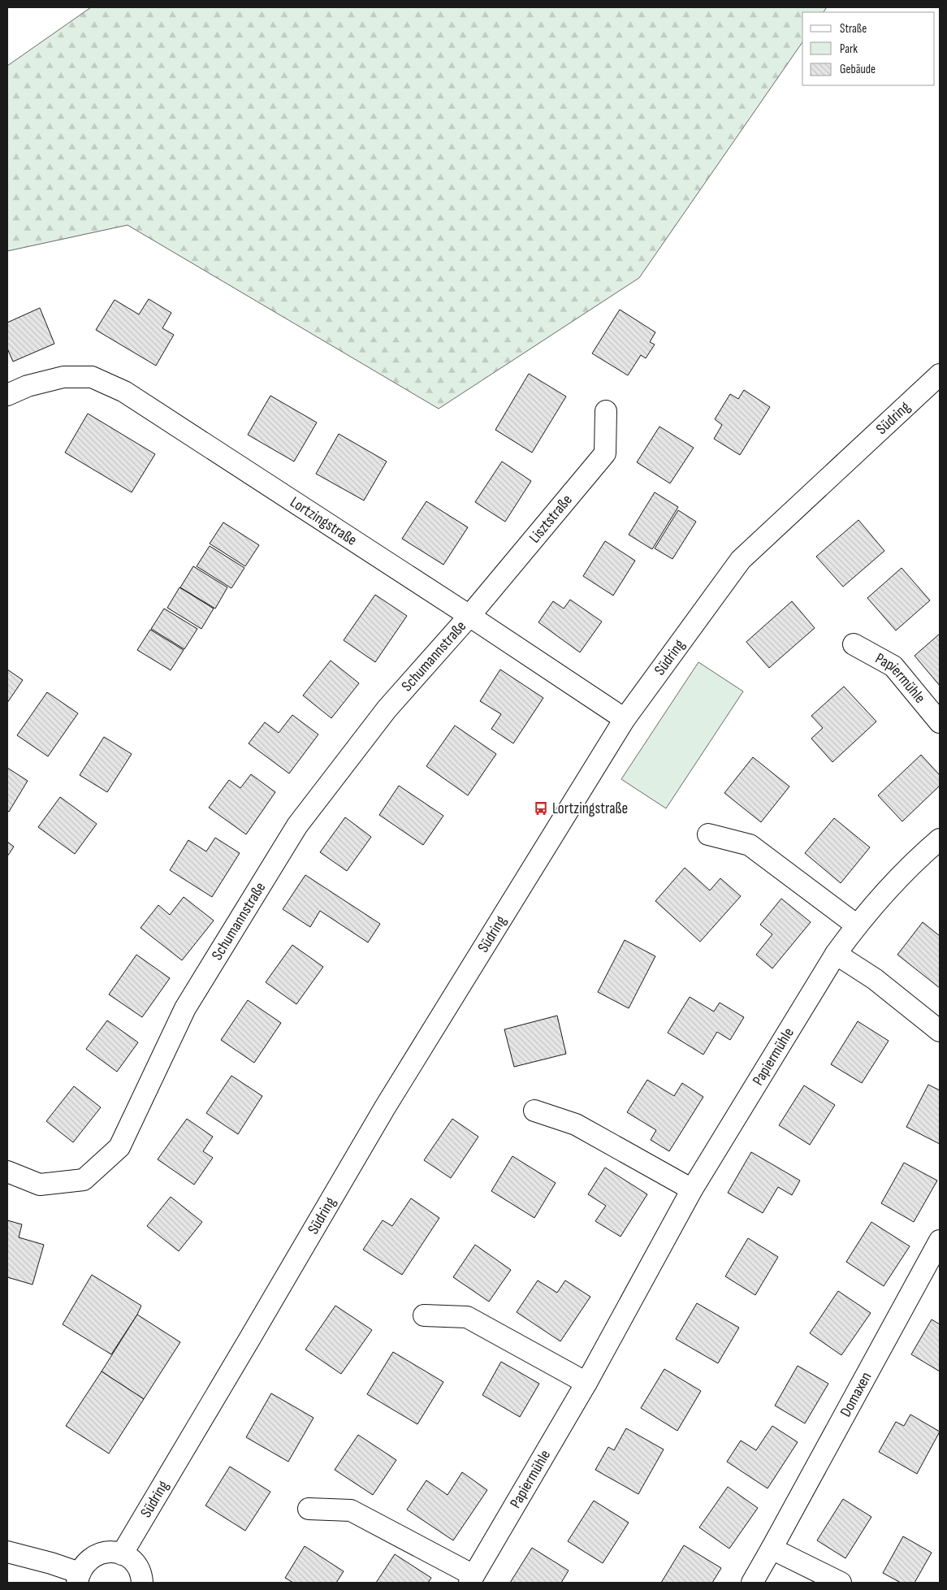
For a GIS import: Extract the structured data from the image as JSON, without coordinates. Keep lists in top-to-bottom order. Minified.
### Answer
{"streets":{"street":["Südring","Lisztstraße","Lortzingstraße","Schumannstraße","Papiermühle","Domaxen"]},"crossings":[["Südring","Lortzingstraße"],["Lisztstraße","Lortzingstraße"],["Lisztstraße","Schumannstraße"],["Lortzingstraße","Schumannstraße"]],"places":{"bus stop":["Lortzingstraße"]},"legend":["Straße","Park","Gebäude"]}
